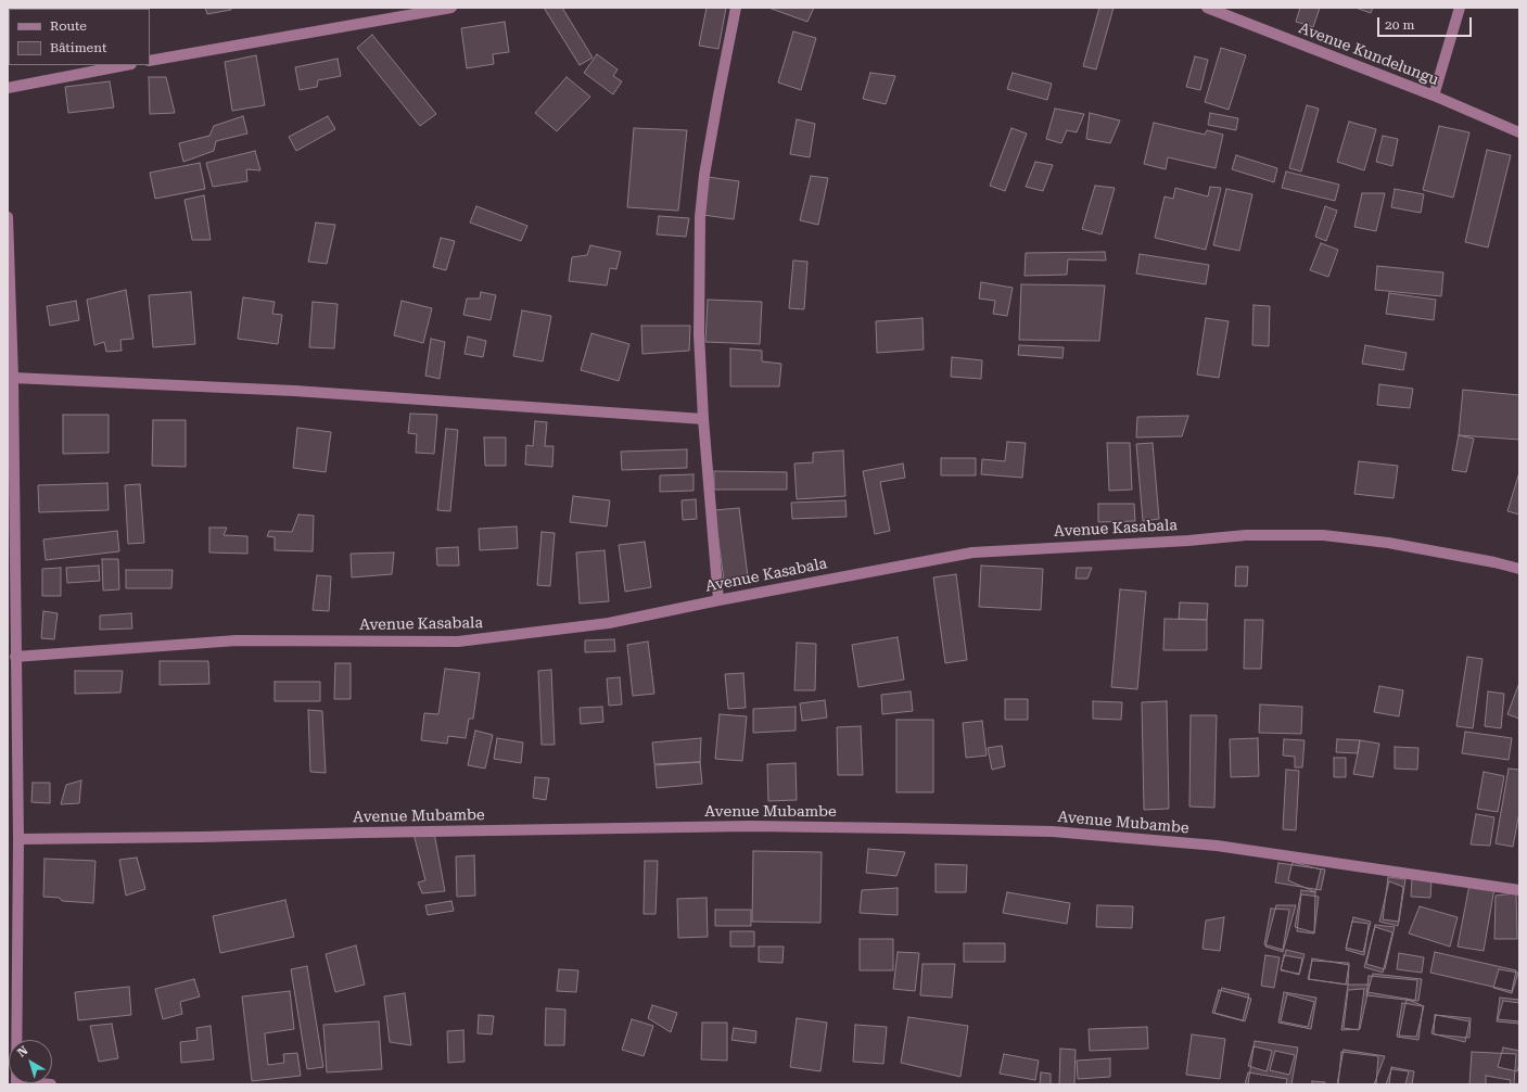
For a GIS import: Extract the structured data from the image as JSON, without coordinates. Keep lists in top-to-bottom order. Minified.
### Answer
{"streets":{"street":["Avenue Kundelungu","Avenue Kasabala","Avenue Mubambe"]},"legend":["Route","Bâtiment"],"scale_bar":"20 m","north":"top left"}
